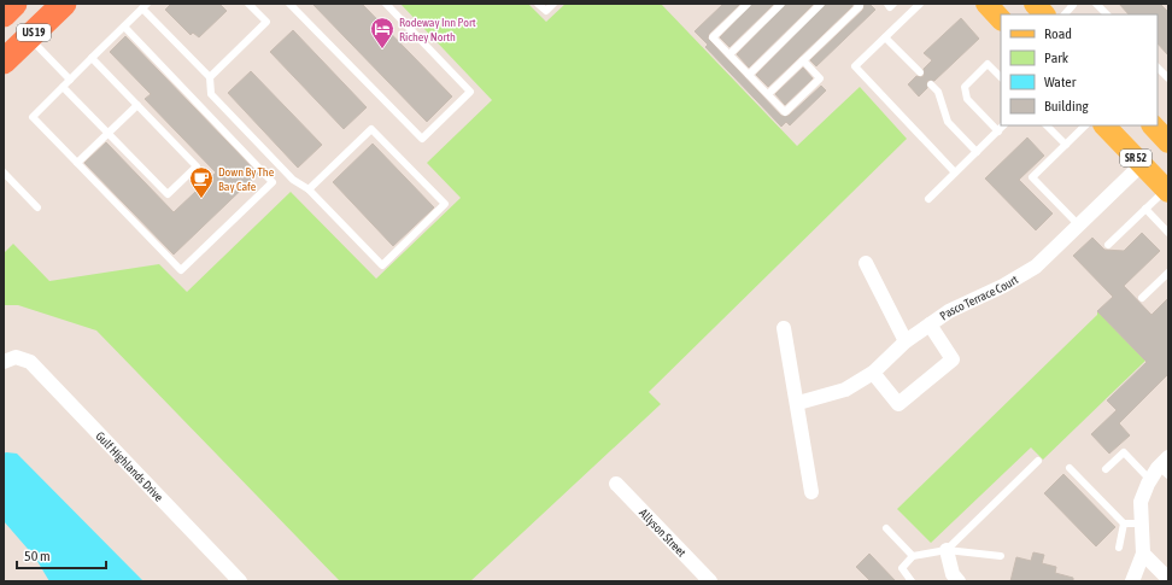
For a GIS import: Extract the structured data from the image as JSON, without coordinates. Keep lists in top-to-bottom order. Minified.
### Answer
{"streets":{"highway":["US 19"],"main road":["SR 52"],"street":["Pasco Terrace Court","Gulf Highlands Drive","Allyson Street"]},"crossings":[["SR 52","Pasco Terrace Court"]],"places":{"hotel":["Rodeway Inn Port Richey North"],"cafe":["Down By The Bay Cafe"]},"legend":["Road","Park","Water","Building"],"scale_bar":"50 m"}
